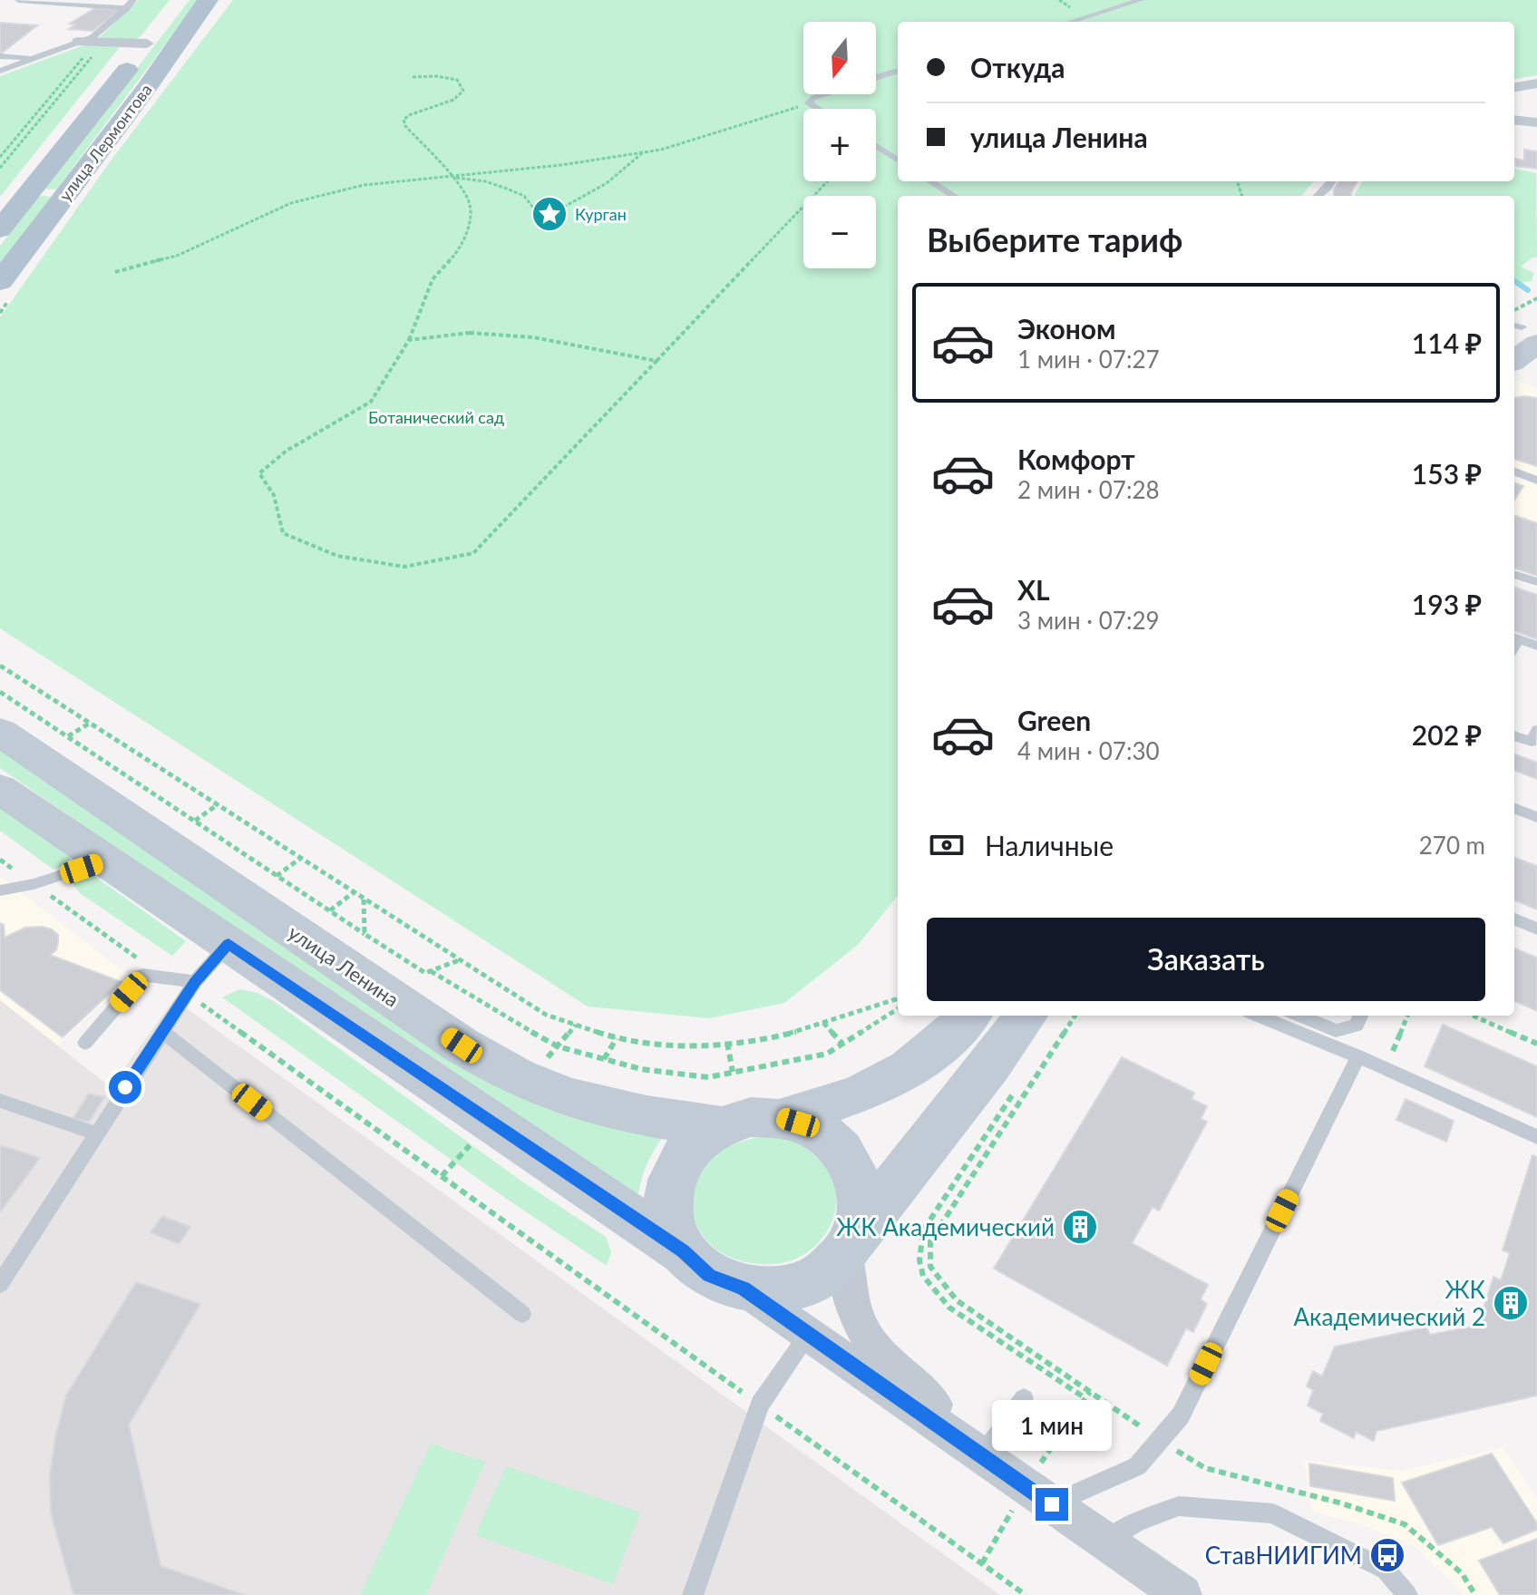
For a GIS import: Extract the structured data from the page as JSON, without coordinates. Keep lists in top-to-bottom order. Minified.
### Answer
{"streets":{"main road":["улица Лермонтова","улица Ленина"]},"parks":["Ботанический сад"],"places":{"place":["Курган"],"building":["ЖК Академический","ЖК Академический 2"],"bus stop":["СтавНИИГИМ"]},"north":"bottom","page":{"map_buttons":["+","−"],"banner":["Откуда","улица Ленина"],"heading":"Выберите тариф","list":[{"name":"Эконом","note":"1 мин · 07:27","value":"114 ₽"},{"name":"Комфорт","note":"2 мин · 07:28","value":"153 ₽"},{"name":"XL","note":"3 мин · 07:29","value":"193 ₽"},{"name":"Green","note":"4 мин · 07:30","value":"202 ₽"}],"pay":["Наличные","270 m"],"buttons":"Заказать","bubble":"1 мин"}}
